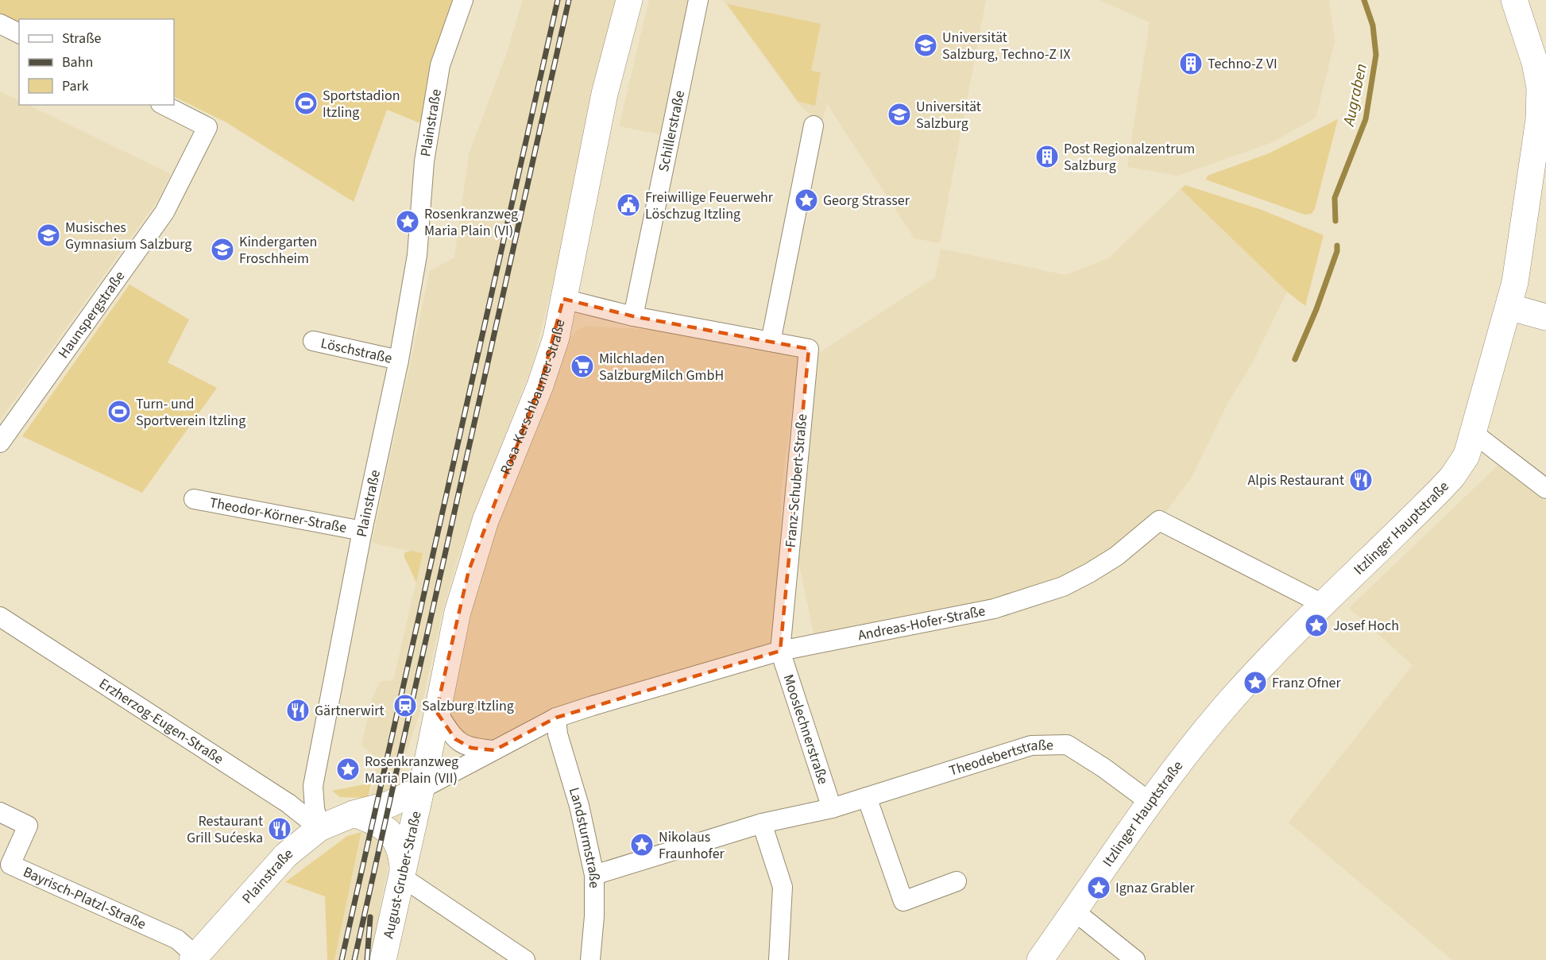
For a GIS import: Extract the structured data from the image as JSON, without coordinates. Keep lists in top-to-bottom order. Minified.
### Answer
{"streets":{"street":["Plainstraße","Schillerstraße","Haunspergstraße","Löschstraße","Rosa-Kerschbaumer-Straße","Franz-Schubert-Straße","Theodor-Körner-Straße","Itzlinger Hauptstraße","Andreas-Hofer-Straße","Erzherzog-Eugen-Straße","Mooslechnerstraße","Theodebertstraße","Landsturmstraße","August-Gruber-Straße","Bayrisch-Platzl-Straße"]},"crossings":[["Plainstraße","Löschstraße"],["Plainstraße","Theodor-Körner-Straße"],["Plainstraße","Andreas-Hofer-Straße"],["Plainstraße","Erzherzog-Eugen-Straße"],["Plainstraße","Bayrisch-Platzl-Straße"],["Schillerstraße","Franz-Schubert-Straße"],["Rosa-Kerschbaumer-Straße","Franz-Schubert-Straße"],["Rosa-Kerschbaumer-Straße","Andreas-Hofer-Straße"],["Rosa-Kerschbaumer-Straße","August-Gruber-Straße"],["Franz-Schubert-Straße","Andreas-Hofer-Straße"],["Franz-Schubert-Straße","Mooslechnerstraße"],["Itzlinger Hauptstraße","Andreas-Hofer-Straße"],["Itzlinger Hauptstraße","Theodebertstraße"],["Andreas-Hofer-Straße","Erzherzog-Eugen-Straße"],["Andreas-Hofer-Straße","Mooslechnerstraße"],["Andreas-Hofer-Straße","Landsturmstraße"],["Andreas-Hofer-Straße","August-Gruber-Straße"],["Mooslechnerstraße","Theodebertstraße"],["Theodebertstraße","Landsturmstraße"]],"water":["Augraben"],"places":{"school or university":["Universität Salzburg, Techno-Z IX","Universität Salzburg","Musisches Gymnasium Salzburg","Kindergarten Froschheim"],"building":["Techno-Z VI","Post Regionalzentrum Salzburg"],"sports":["Sportstadion Itzling","Turn- und Sportverein Itzling"],"place":["Georg Strasser","Rosenkranzweg Maria Plain (VI)","Josef Hoch","Franz Ofner","Rosenkranzweg Maria Plain (VII)","Nikolaus Fraunhofer","Ignaz Grabler"],"public building":["Freiwillige Feuerwehr Löschzug Itzling"],"supermarket":["Milchladen SalzburgMilch GmbH"],"restaurant":["Alpis Restaurant","Gärtnerwirt","Restaurant Grill Sućeska"],"station":["Salzburg Itzling"]},"legend":["Straße","Bahn","Park"]}
